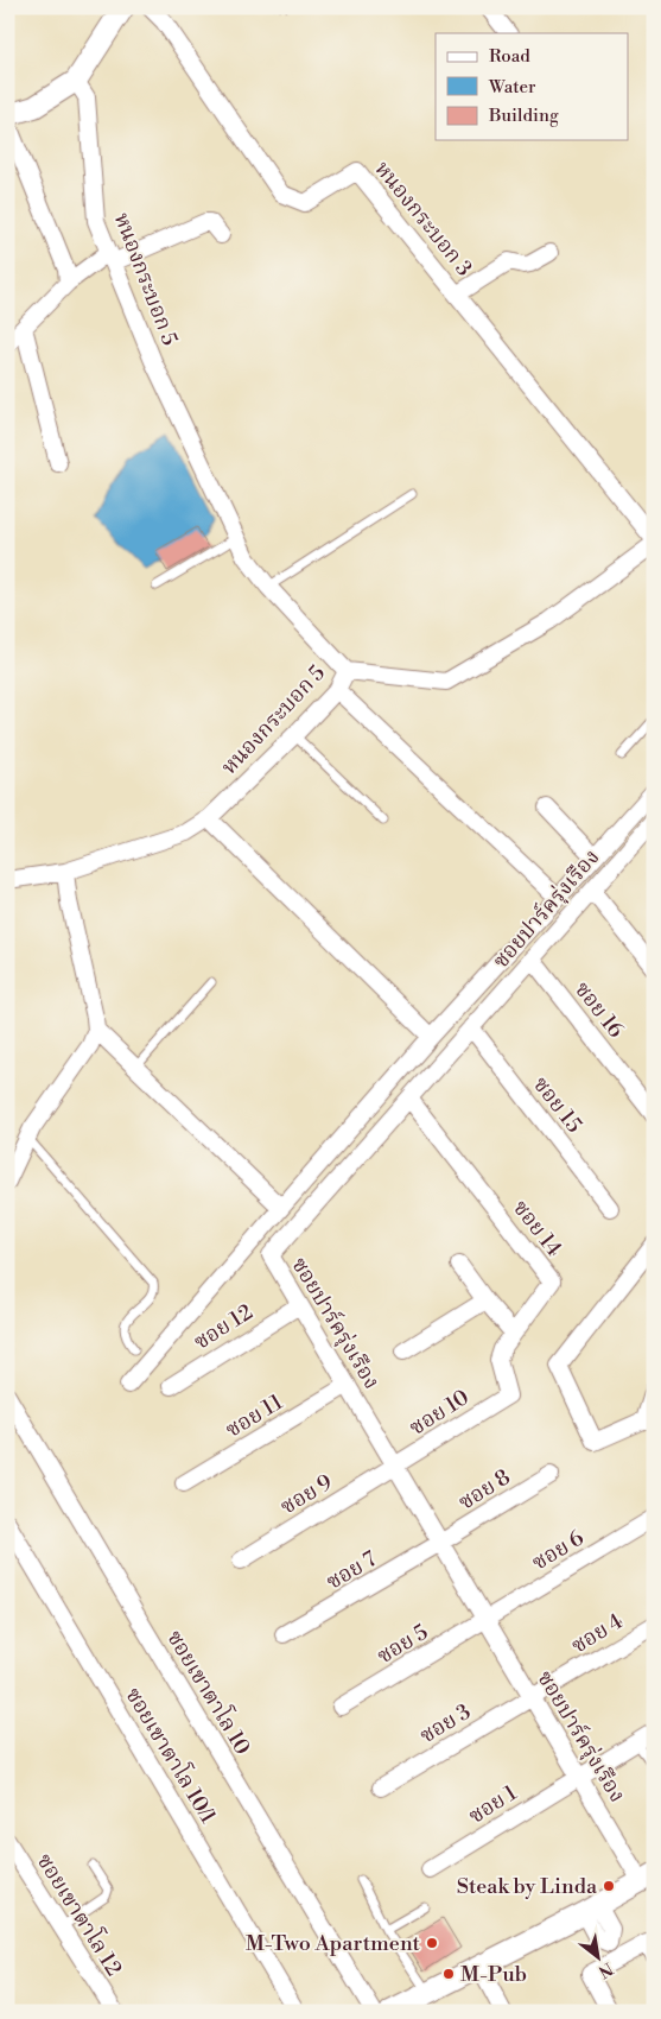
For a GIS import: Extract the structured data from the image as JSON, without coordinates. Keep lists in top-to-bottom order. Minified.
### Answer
{"streets":{"street":["หนองกระบอก 3","หนองกระบอก 5","ซอยปาร์ครุ่งเรือง","ซอย 16","ซอย 15","ซอย 14","ซอย 12","ซอย 10","ซอย 11","ซอย 8","ซอย 9","ซอย 6","ซอย 7","ซอย 4","ซอย 5","ซอยเขาตาโล 10","ซอย 3","ซอยเขาตาโล 10/1","ซอย 1","ซอยเขาตาโล 12"]},"crossings":[["ซอยปาร์ครุ่งเรือง","ซอย 16"],["ซอยปาร์ครุ่งเรือง","ซอย 15"],["ซอยปาร์ครุ่งเรือง","ซอย 14"],["ซอยปาร์ครุ่งเรือง","ซอย 12"],["ซอยปาร์ครุ่งเรือง","ซอย 10"],["ซอยปาร์ครุ่งเรือง","ซอย 11"],["ซอยปาร์ครุ่งเรือง","ซอย 8"],["ซอยปาร์ครุ่งเรือง","ซอย 9"],["ซอยปาร์ครุ่งเรือง","ซอย 6"],["ซอยปาร์ครุ่งเรือง","ซอย 7"],["ซอยปาร์ครุ่งเรือง","ซอย 4"],["ซอยปาร์ครุ่งเรือง","ซอย 5"],["ซอยปาร์ครุ่งเรือง","ซอย 3"],["ซอยปาร์ครุ่งเรือง","ซอย 1"],["ซอย 14","ซอย 10"],["ซอย 10","ซอย 9"],["ซอย 8","ซอย 7"],["ซอย 6","ซอย 5"],["ซอย 4","ซอย 3"]],"places":["Steak by Linda","M-Two Apartment","M-Pub"],"legend":["Road","Water","Building"],"north":"bottom right"}
